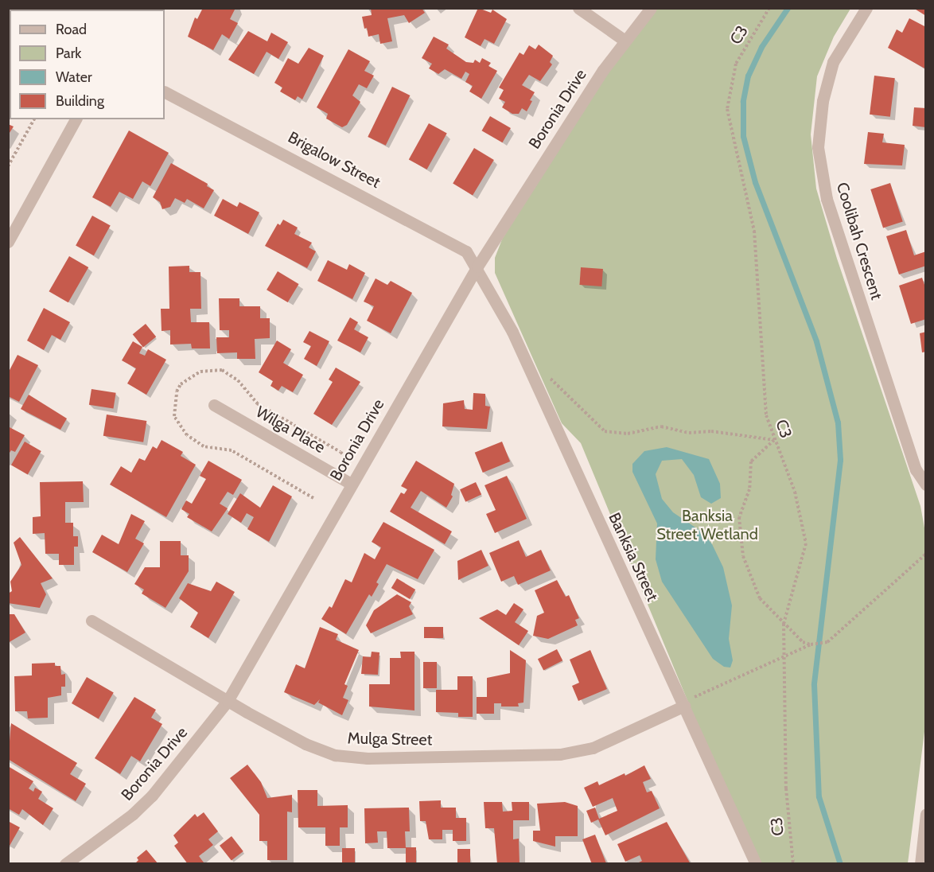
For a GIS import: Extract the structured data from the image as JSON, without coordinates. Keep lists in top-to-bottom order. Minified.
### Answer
{"streets":{"street":["Boronia Drive","Brigalow Street","Coolibah Crescent","Wilga Place","Banksia Street","Mulga Street"],"path":["C3"]},"crossings":[["Boronia Drive","Brigalow Street"],["Boronia Drive","Wilga Place"],["Boronia Drive","Banksia Street"],["Boronia Drive","Mulga Street"],["Brigalow Street","Banksia Street"],["Banksia Street","Mulga Street"]],"parks":["Banksia Street Wetland"],"legend":["Road","Park","Water","Building"]}
